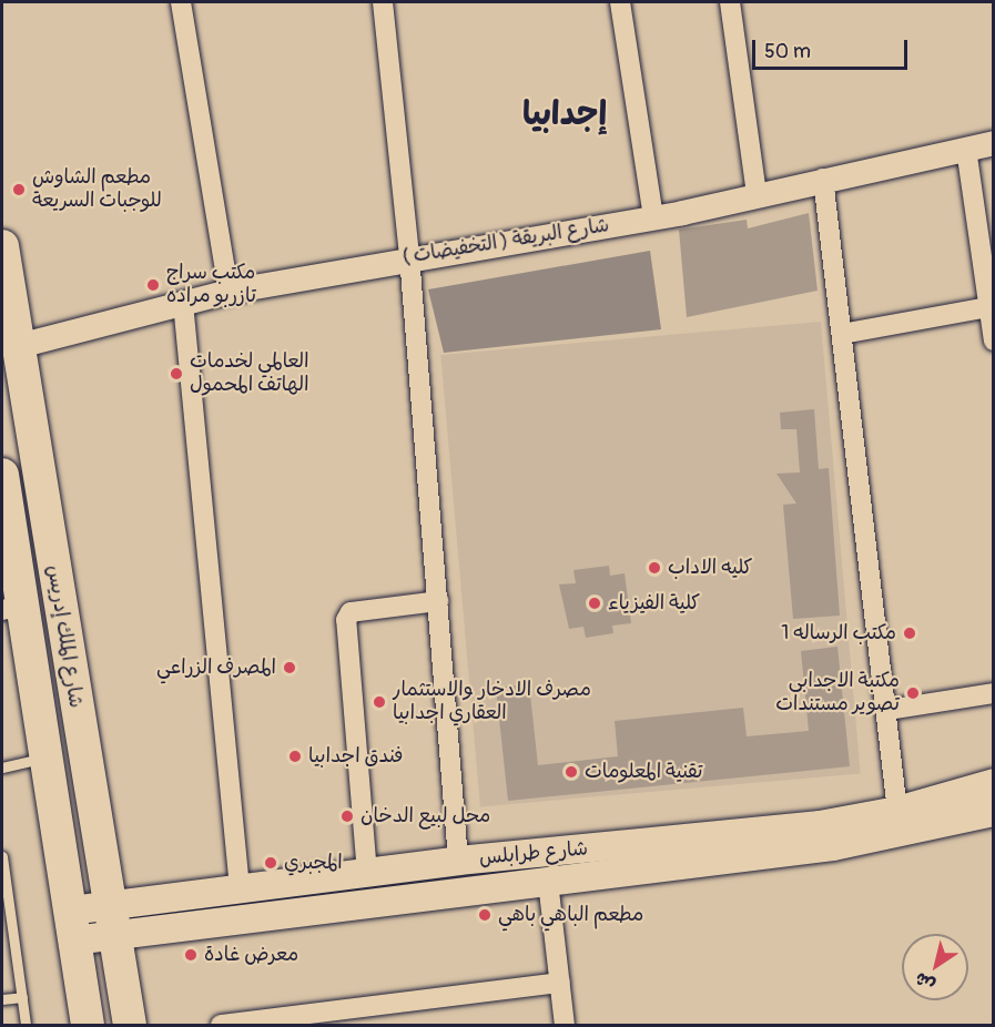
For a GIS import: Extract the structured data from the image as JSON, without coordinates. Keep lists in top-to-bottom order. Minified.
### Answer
{"streets":{"highway":["شارع الملك إدريس"],"main road":["شارع طرابلس"],"street":["شارع البريقة ( التخفيضات )"]},"crossings":[["شارع البريقة ( التخفيضات )","شارع الملك إدريس"],["شارع الملك إدريس","شارع طرابلس"]],"districts":["إجدابيا"],"places":["مطعم الشاوش للوجبات السريعة","مكتب سراج تازربو مراده","العالمي لخدمات الهاتف المحمول","كليه الاداب","كلية الفيزياء","مكتب الرساله 1","المصرف الزراعي","مكتبة الاجدابي تصوير مستندات","مصرف الادخار والاستثمار العقاري اجدابيا","فندق اجدابيا","تقنية المعلومات","محل لبيع الدخان","المجبري","مطعم الباهي باهي","معرض غادة"],"scale_bar":"50 m","north":"bottom left"}
